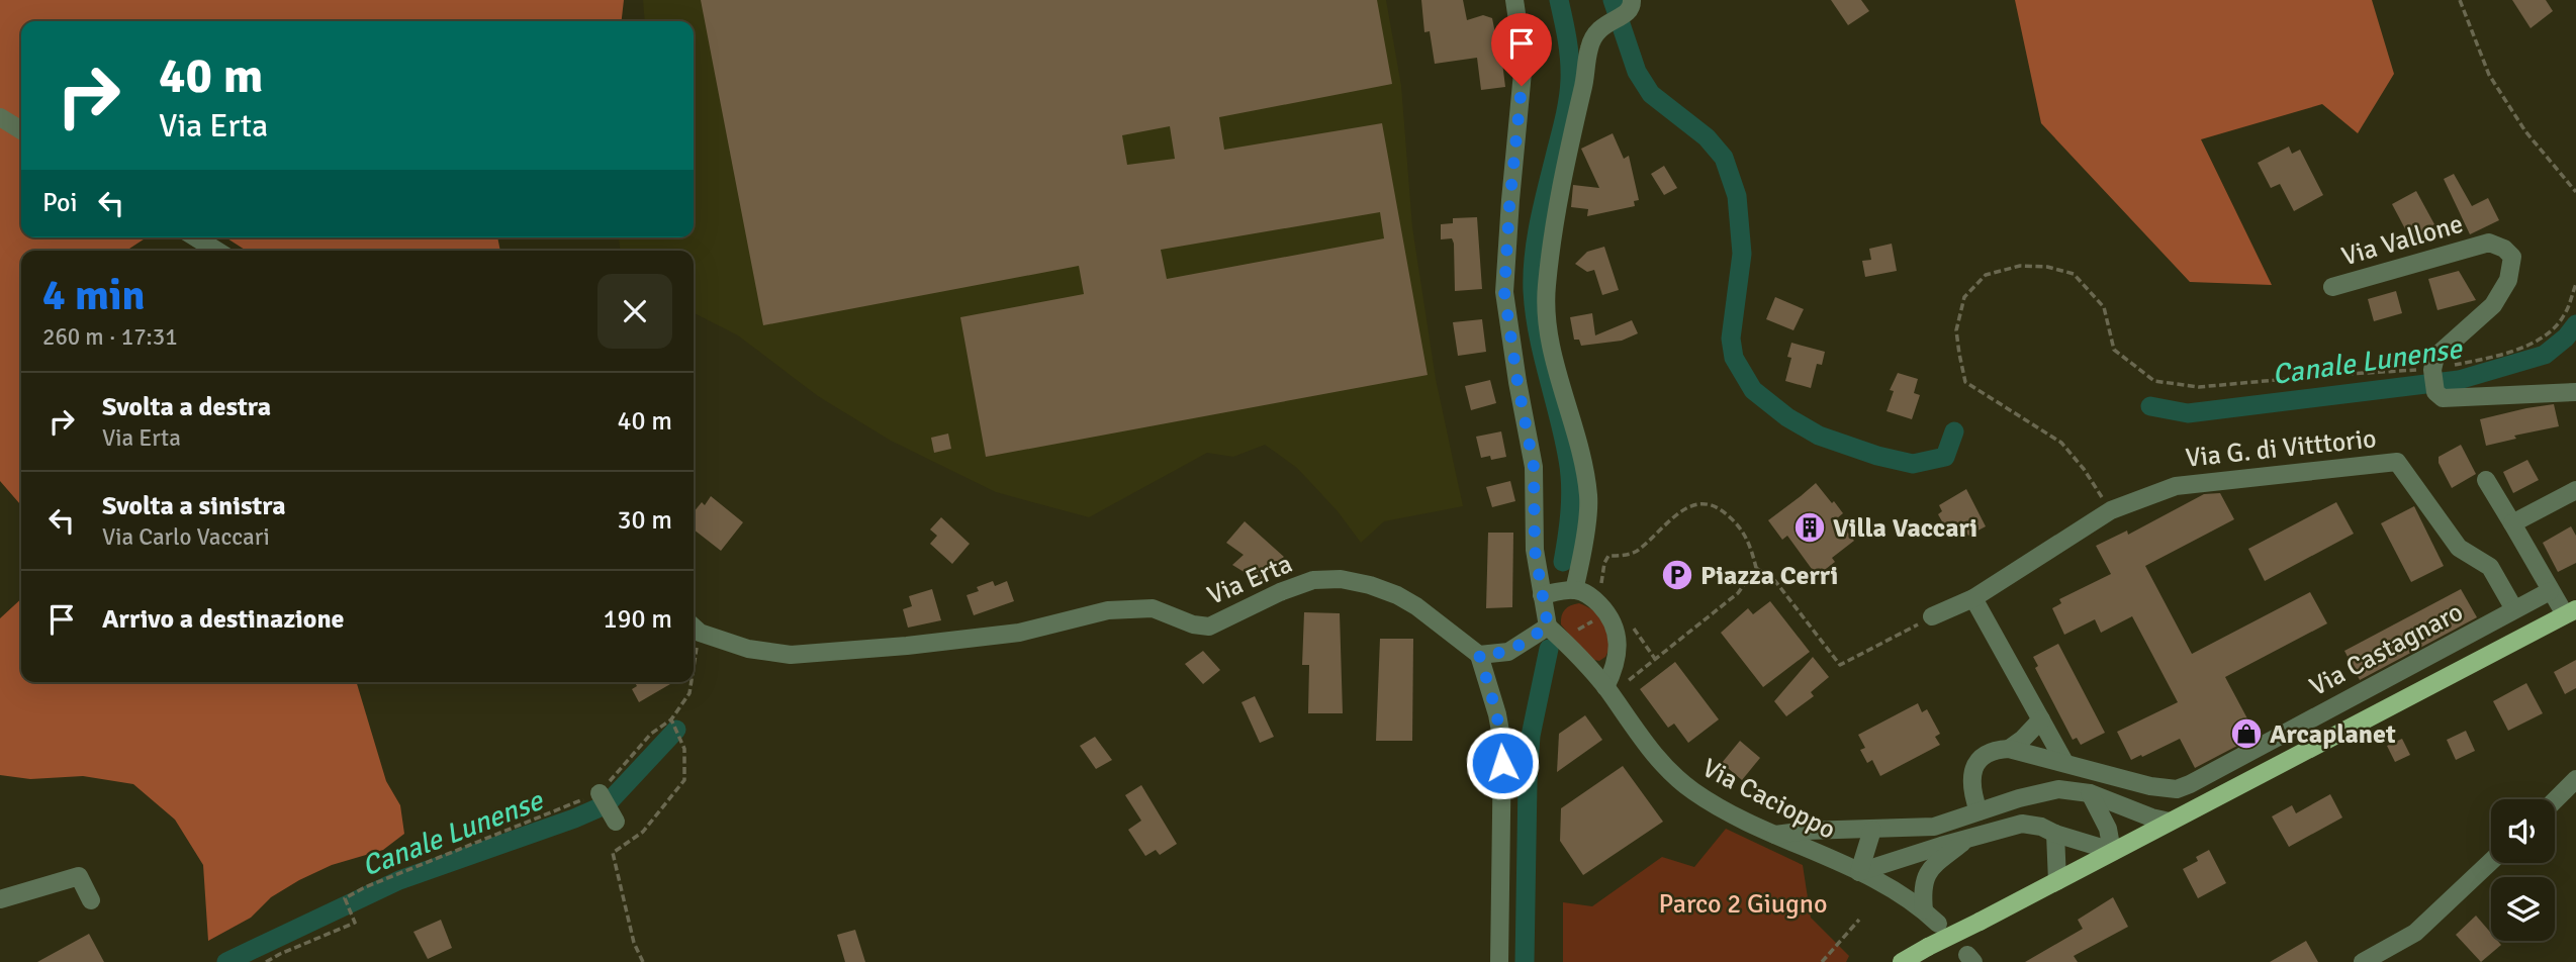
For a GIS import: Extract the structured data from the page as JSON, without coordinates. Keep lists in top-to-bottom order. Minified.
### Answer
{"streets":{"street":["Via Vallone","Via G. di Vitttorio","Via Erta","Via Castagnaro","Via Cacioppo"]},"crossings":[["Via G. di Vitttorio","Via Castagnaro"]],"water":["Canale Lunense"],"parks":["Parco 2 Giugno"],"places":{"building":["Villa Vaccari"],"parking":["Piazza Cerri"],"shop":["Arcaplanet"]},"page":{"turn":["40 m","Via Erta"],"then":"Poi","heading":["4 min","260 m · 17:31"],"list":[{"name":"Svolta a destra","note":"Via Erta","value":"40 m"},{"name":"Svolta a sinistra","note":"Via Carlo Vaccari","value":"30 m"},{"name":"Arrivo a destinazione","value":"190 m"}]}}
